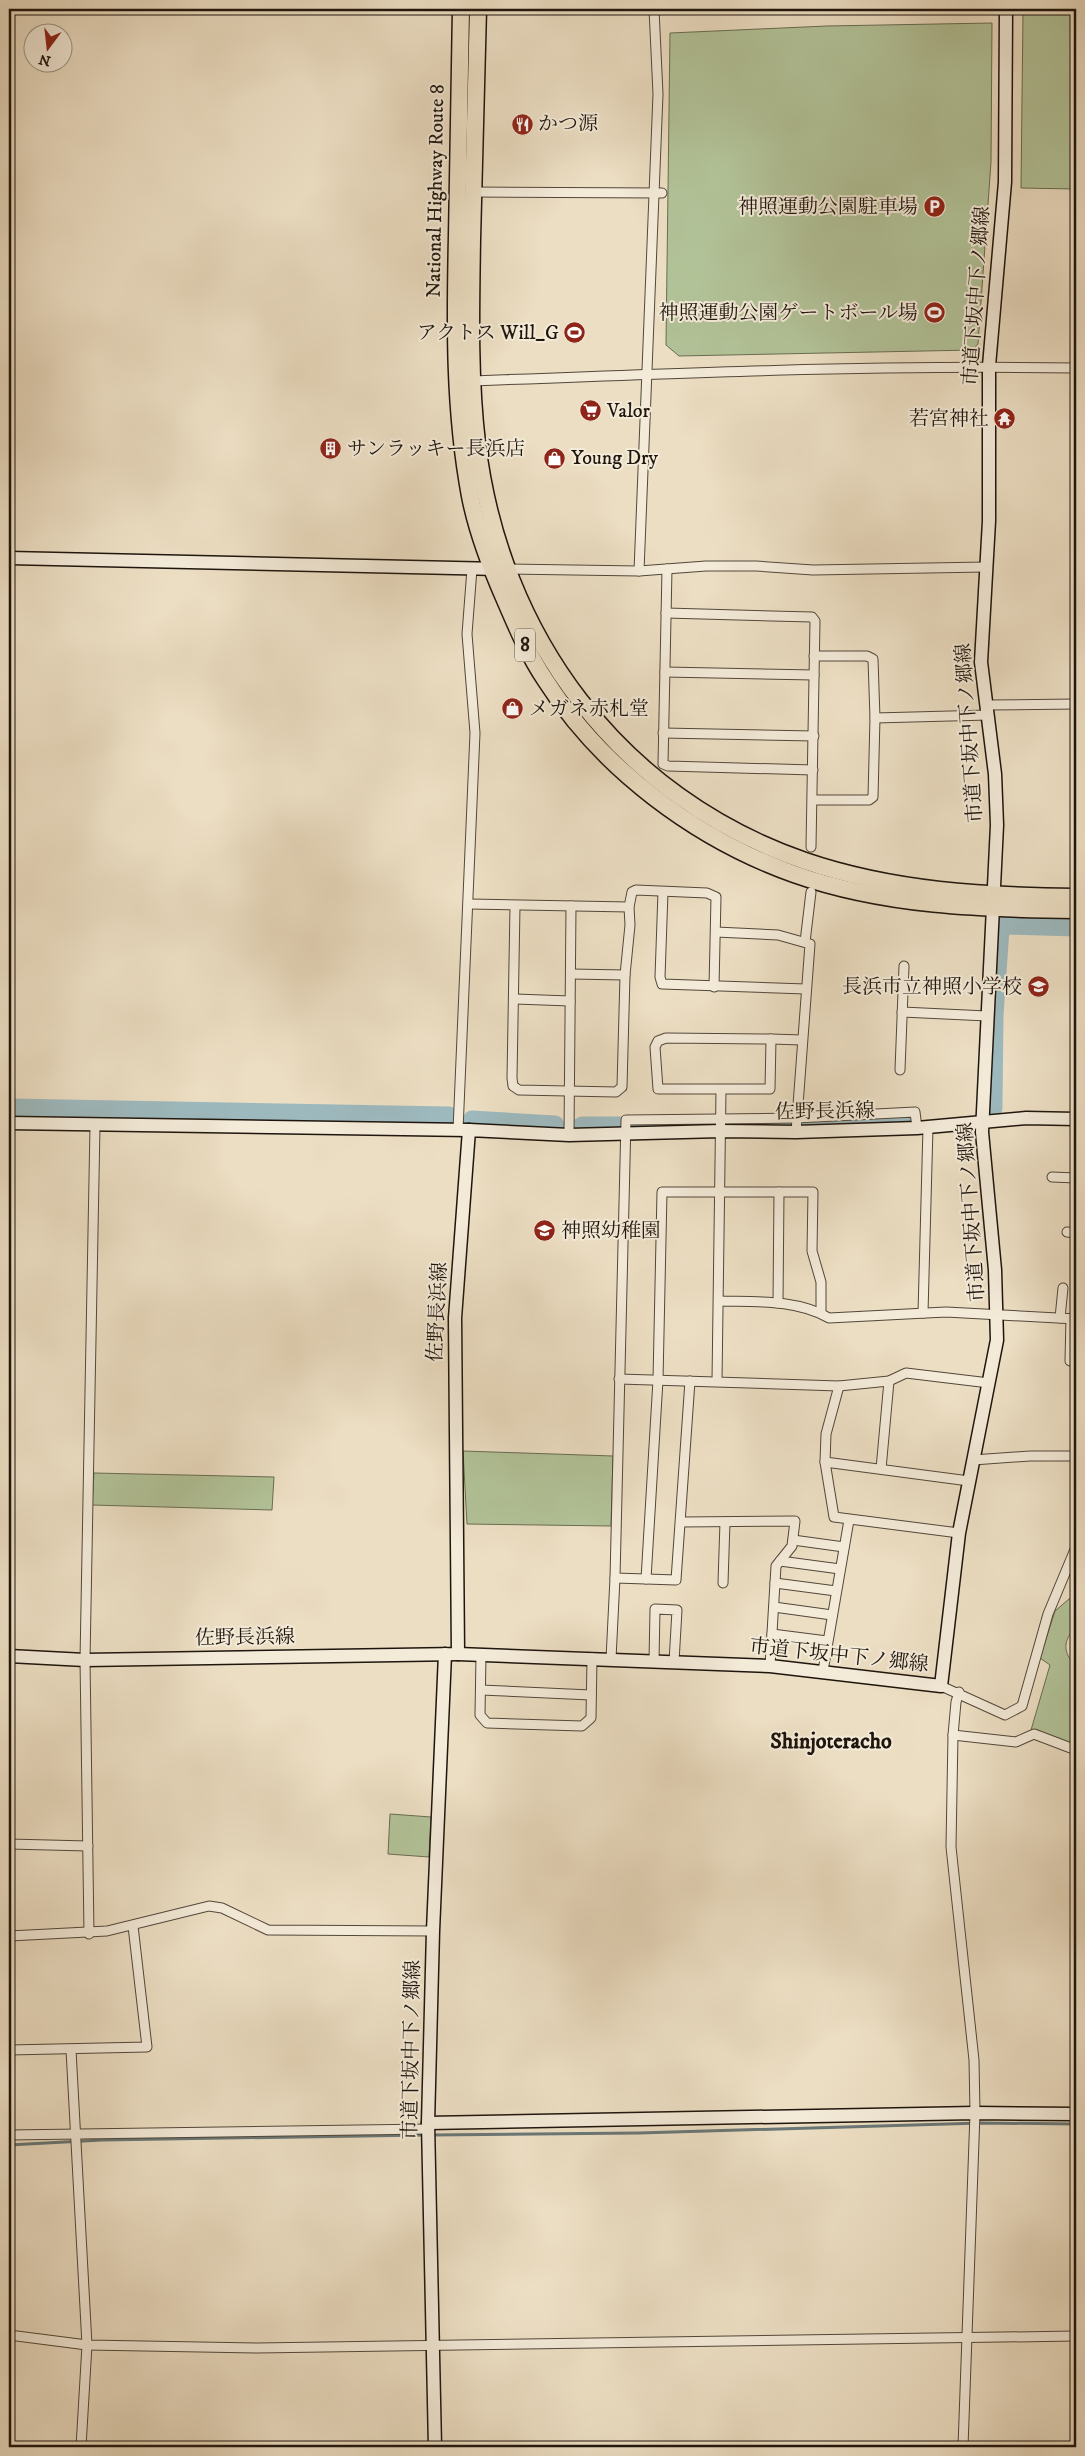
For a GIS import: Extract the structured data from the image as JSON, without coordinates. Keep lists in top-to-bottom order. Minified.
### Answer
{"streets":{"highway":["National Highway Route 8","8"],"street":["市道下坂中下ノ郷線","佐野長浜線"]},"crossings":[["National Highway Route 8","市道下坂中下ノ郷線"],["市道下坂中下ノ郷線","佐野長浜線"]],"districts":["Shinjoteracho"],"places":{"restaurant":["かつ源"],"parking":["神照運動公園駐車場"],"sports":["神照運動公園ゲートボール場","アクトス Will_G"],"supermarket":["Valor"],"temple":["若宮神社"],"building":["サンラッキー長浜店"],"shop":["Young Dry","メガネ赤札堂"],"school or university":["長浜市立神照小学校","神照幼稚園"]},"north":"bottom"}
